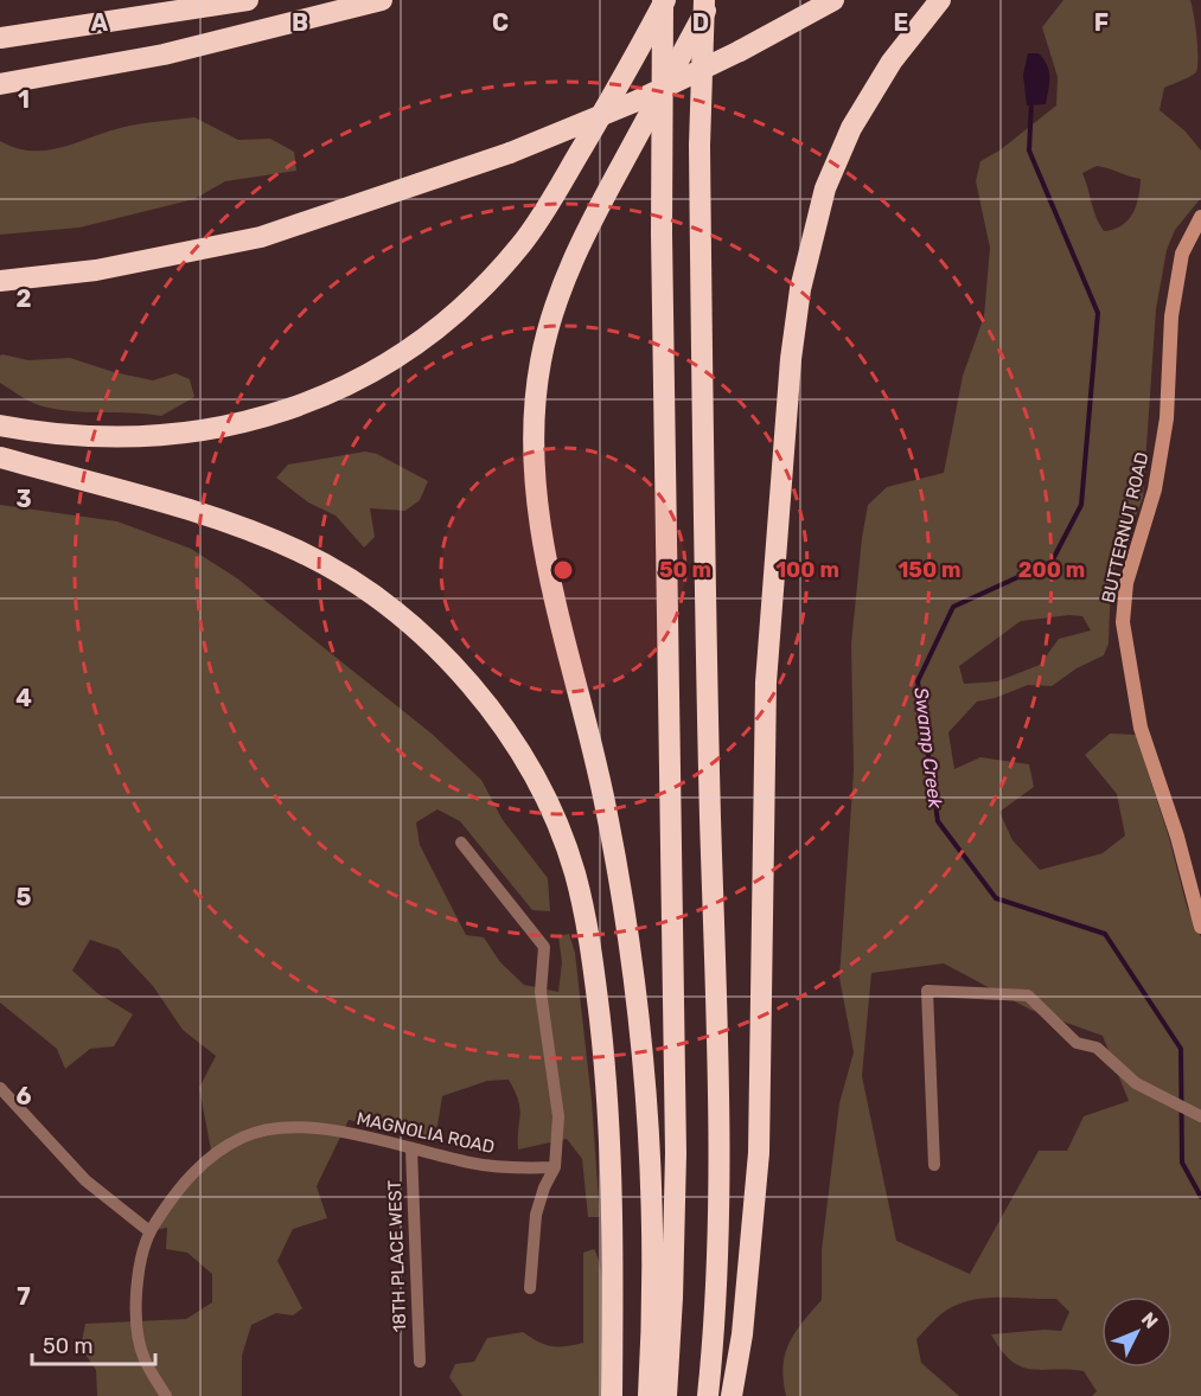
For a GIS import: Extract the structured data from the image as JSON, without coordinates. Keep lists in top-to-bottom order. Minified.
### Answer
{"streets":{"street":["BUTTERNUT ROAD","MAGNOLIA ROAD","18TH PLACE WEST"]},"crossings":[["MAGNOLIA ROAD","18TH PLACE WEST"]],"water":["Swamp Creek"],"scale_bar":"50 m","north":"top right","grid":{"columns":["A","B","C","D","E","F"],"rows":["1","2","3","4","5","6","7"]},"rings":["50 m","100 m","150 m","200 m"]}
